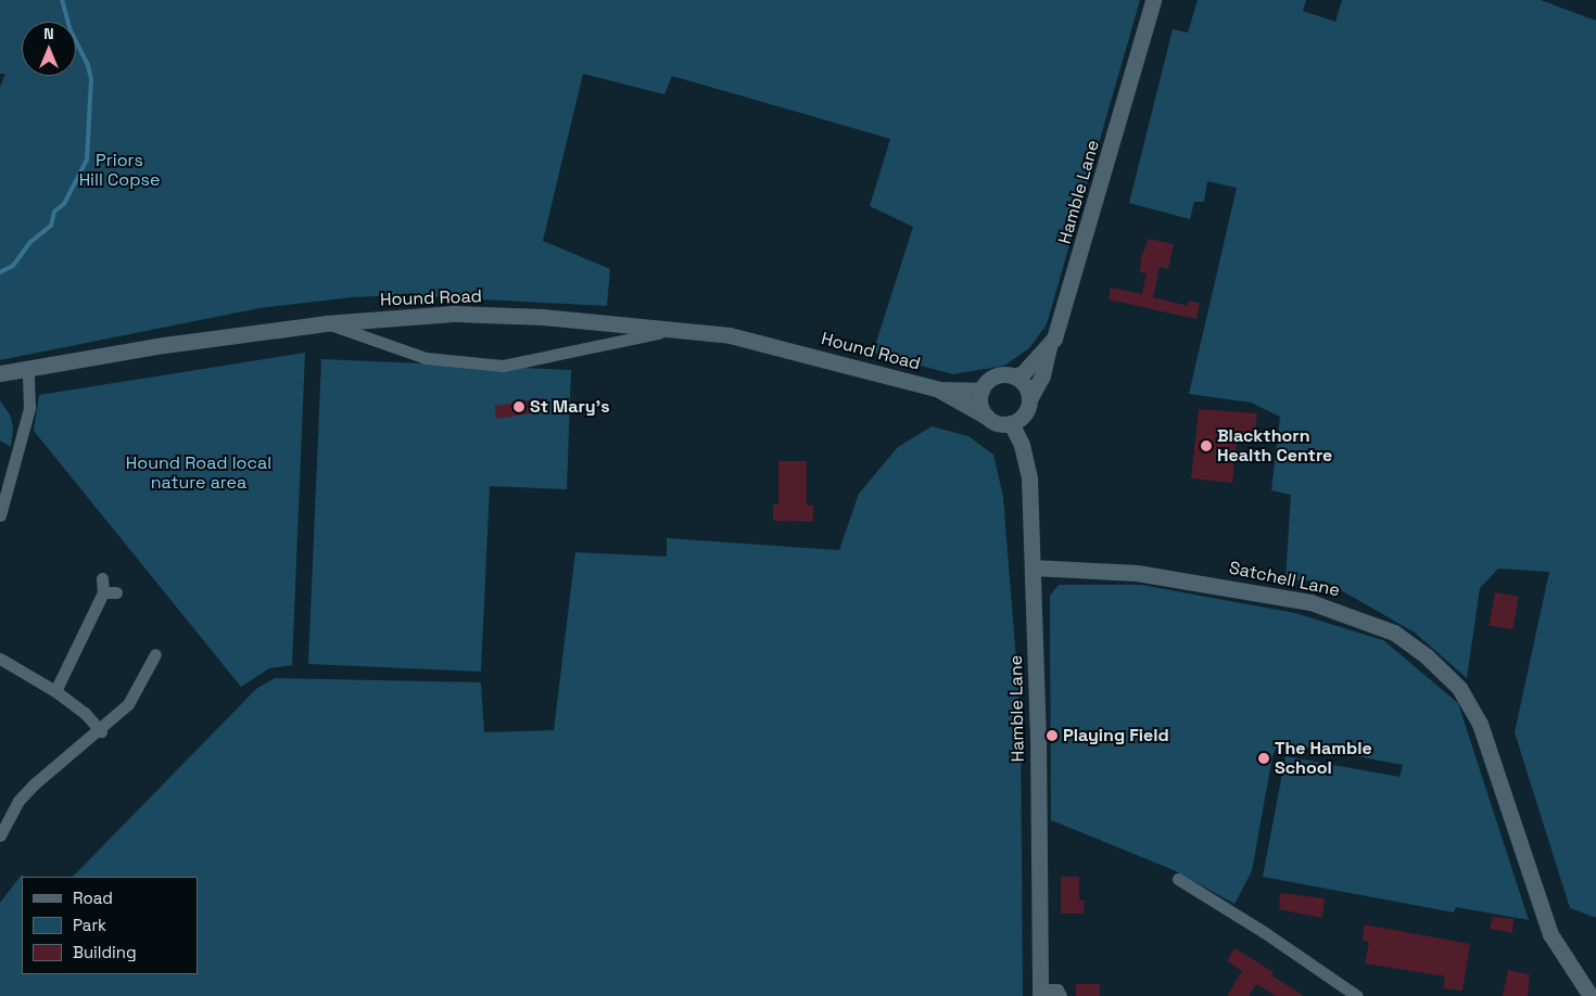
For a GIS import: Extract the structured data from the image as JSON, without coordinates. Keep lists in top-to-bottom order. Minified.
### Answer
{"streets":{"street":["Hamble Lane","Hound Road","Satchell Lane"]},"crossings":[["Hamble Lane","Hound Road"],["Hamble Lane","Satchell Lane"]],"parks":["Priors Hill Copse","Hound Road local nature area"],"places":["St Mary's","Blackthorn Health Centre","Playing Field","The Hamble School"],"legend":["Road","Park","Building"],"north":"top"}
